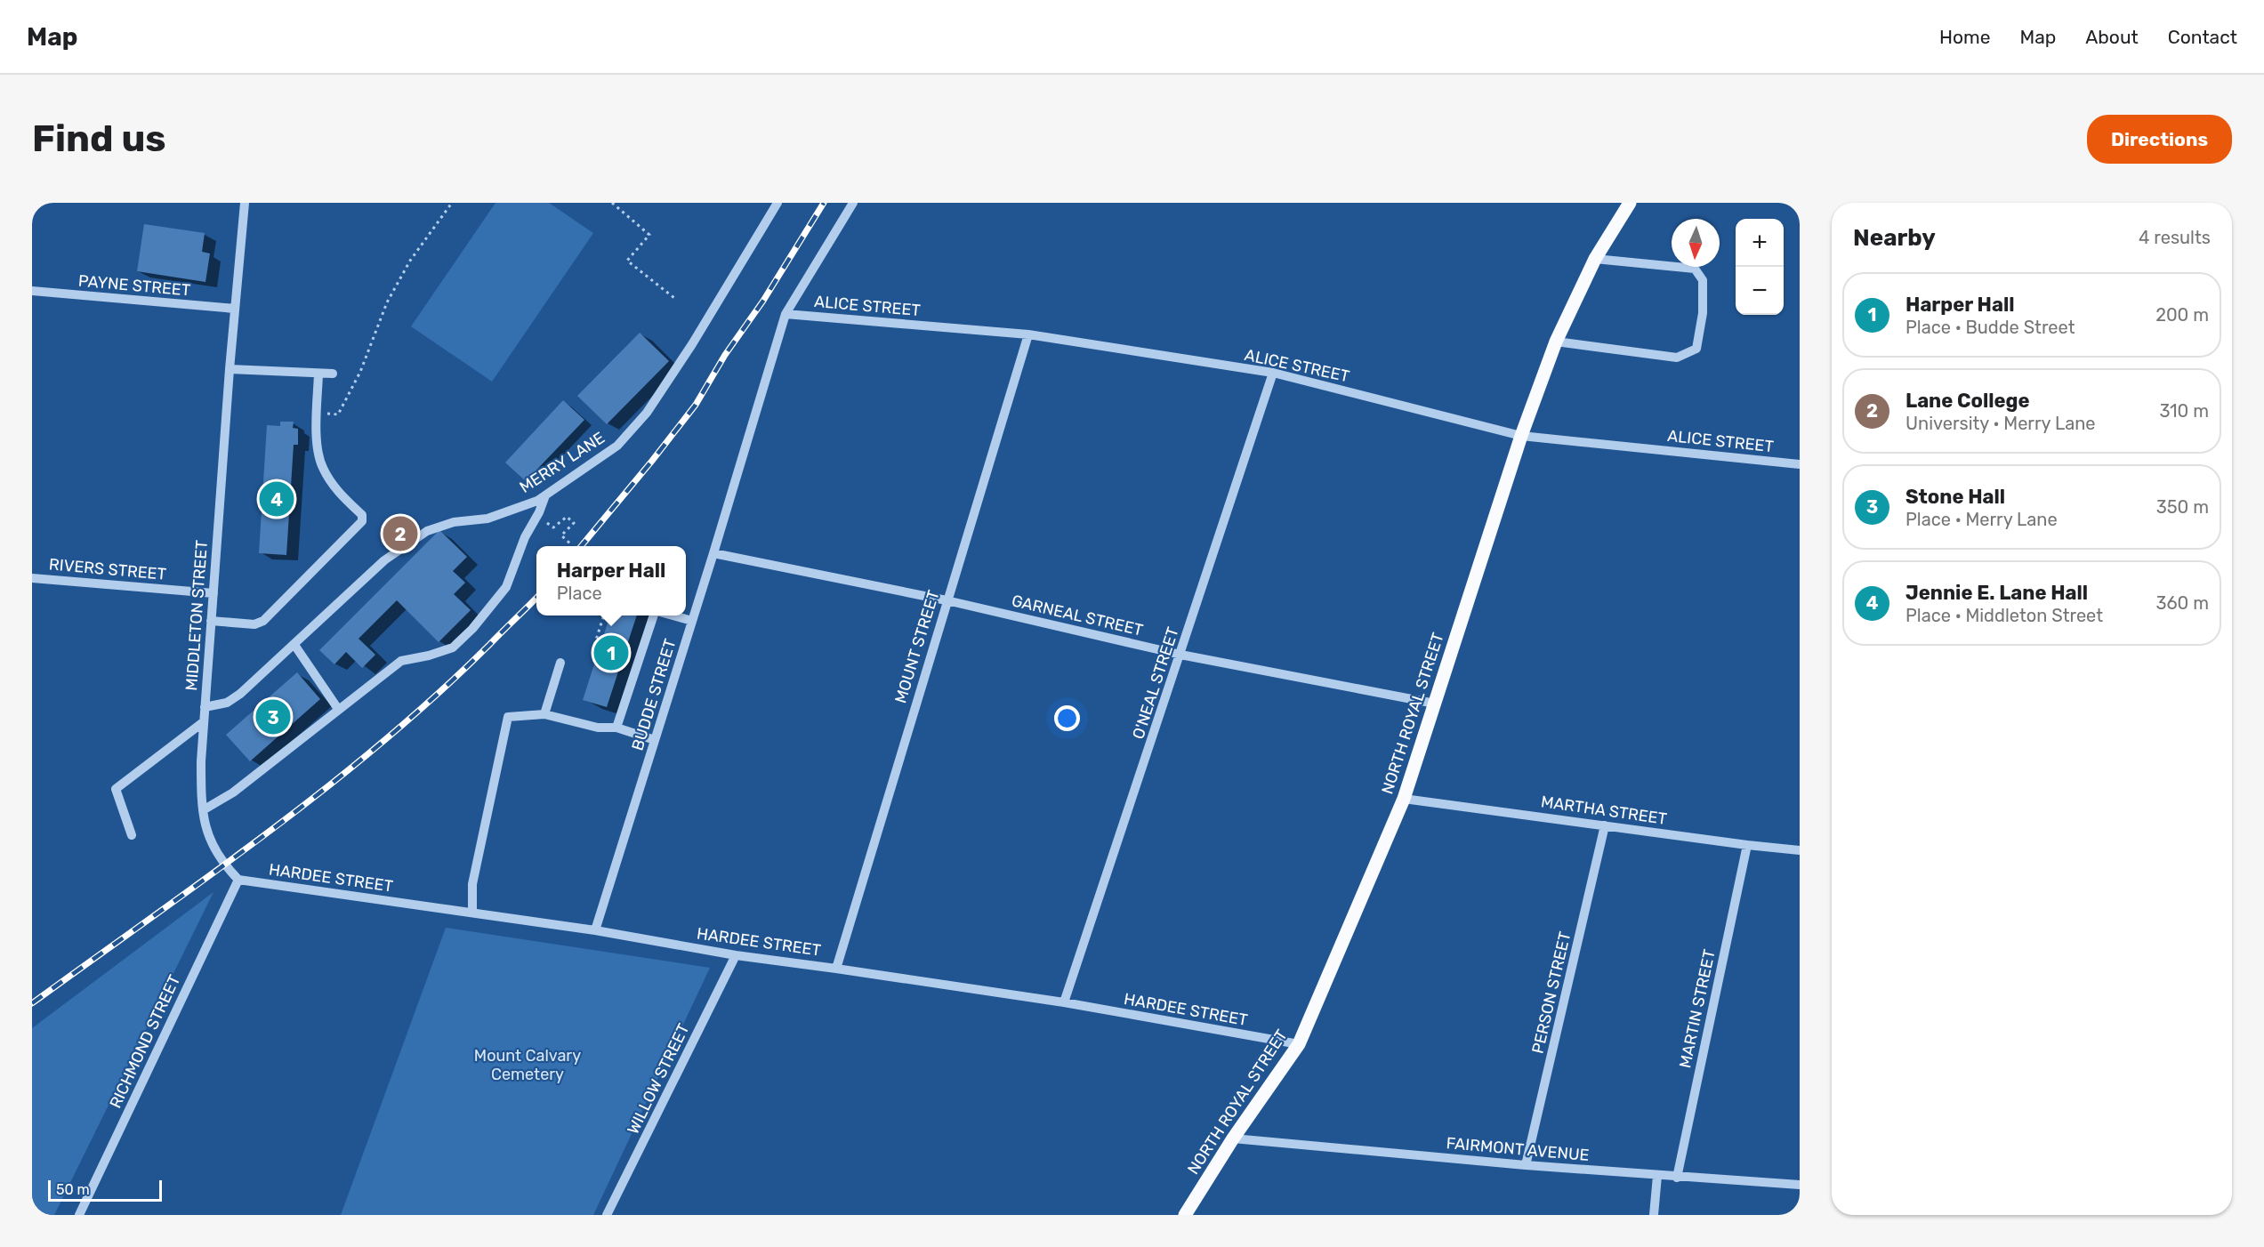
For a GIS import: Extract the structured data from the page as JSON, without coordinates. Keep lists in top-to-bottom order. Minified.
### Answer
{"streets":{"main road":["NORTH ROYAL STREET"],"street":["PAYNE STREET","ALICE STREET","MERRY LANE","RIVERS STREET","MIDDLETON STREET","GARNEAL STREET","MOUNT STREET","O'NEAL STREET","BUDDE STREET","MARTHA STREET","HARDEE STREET","PERSON STREET","MARTIN STREET","RICHMOND STREET","WILLOW STREET","FAIRMONT AVENUE"]},"crossings":[["PAYNE STREET","MIDDLETON STREET"],["ALICE STREET","MOUNT STREET"],["ALICE STREET","O'NEAL STREET"],["ALICE STREET","BUDDE STREET"],["ALICE STREET","NORTH ROYAL STREET"],["MERRY LANE","MIDDLETON STREET"],["RIVERS STREET","MIDDLETON STREET"],["MIDDLETON STREET","HARDEE STREET"],["MIDDLETON STREET","RICHMOND STREET"],["GARNEAL STREET","MOUNT STREET"],["GARNEAL STREET","O'NEAL STREET"],["GARNEAL STREET","BUDDE STREET"],["GARNEAL STREET","NORTH ROYAL STREET"],["MOUNT STREET","HARDEE STREET"],["O'NEAL STREET","HARDEE STREET"],["BUDDE STREET","HARDEE STREET"],["NORTH ROYAL STREET","MARTHA STREET"],["NORTH ROYAL STREET","HARDEE STREET"],["NORTH ROYAL STREET","FAIRMONT AVENUE"],["MARTHA STREET","PERSON STREET"],["MARTHA STREET","MARTIN STREET"],["HARDEE STREET","RICHMOND STREET"],["HARDEE STREET","WILLOW STREET"],["PERSON STREET","FAIRMONT AVENUE"],["MARTIN STREET","FAIRMONT AVENUE"]],"parks":["Mount Calvary Cemetery"],"scale_bar":"50 m","north":"bottom","page":{"header":"Map","nav":["Home","Map","About","Contact"],"buttons":"Directions","title":"Find us","heading":["Nearby","4 results"],"map_buttons":["+","−"],"list":[{"mark":"1","name":"Harper Hall","note":"Place · Budde Street","value":"200 m"},{"mark":"2","name":"Lane College","note":"University · Merry Lane","value":"310 m"},{"mark":"3","name":"Stone Hall","note":"Place · Merry Lane","value":"350 m"},{"mark":"4","name":"Jennie E. Lane Hall","note":"Place · Middleton Street","value":"360 m"}],"pins":["4","2","1","3"],"popup":["Harper Hall","Place"],"scale":"50 m"}}
